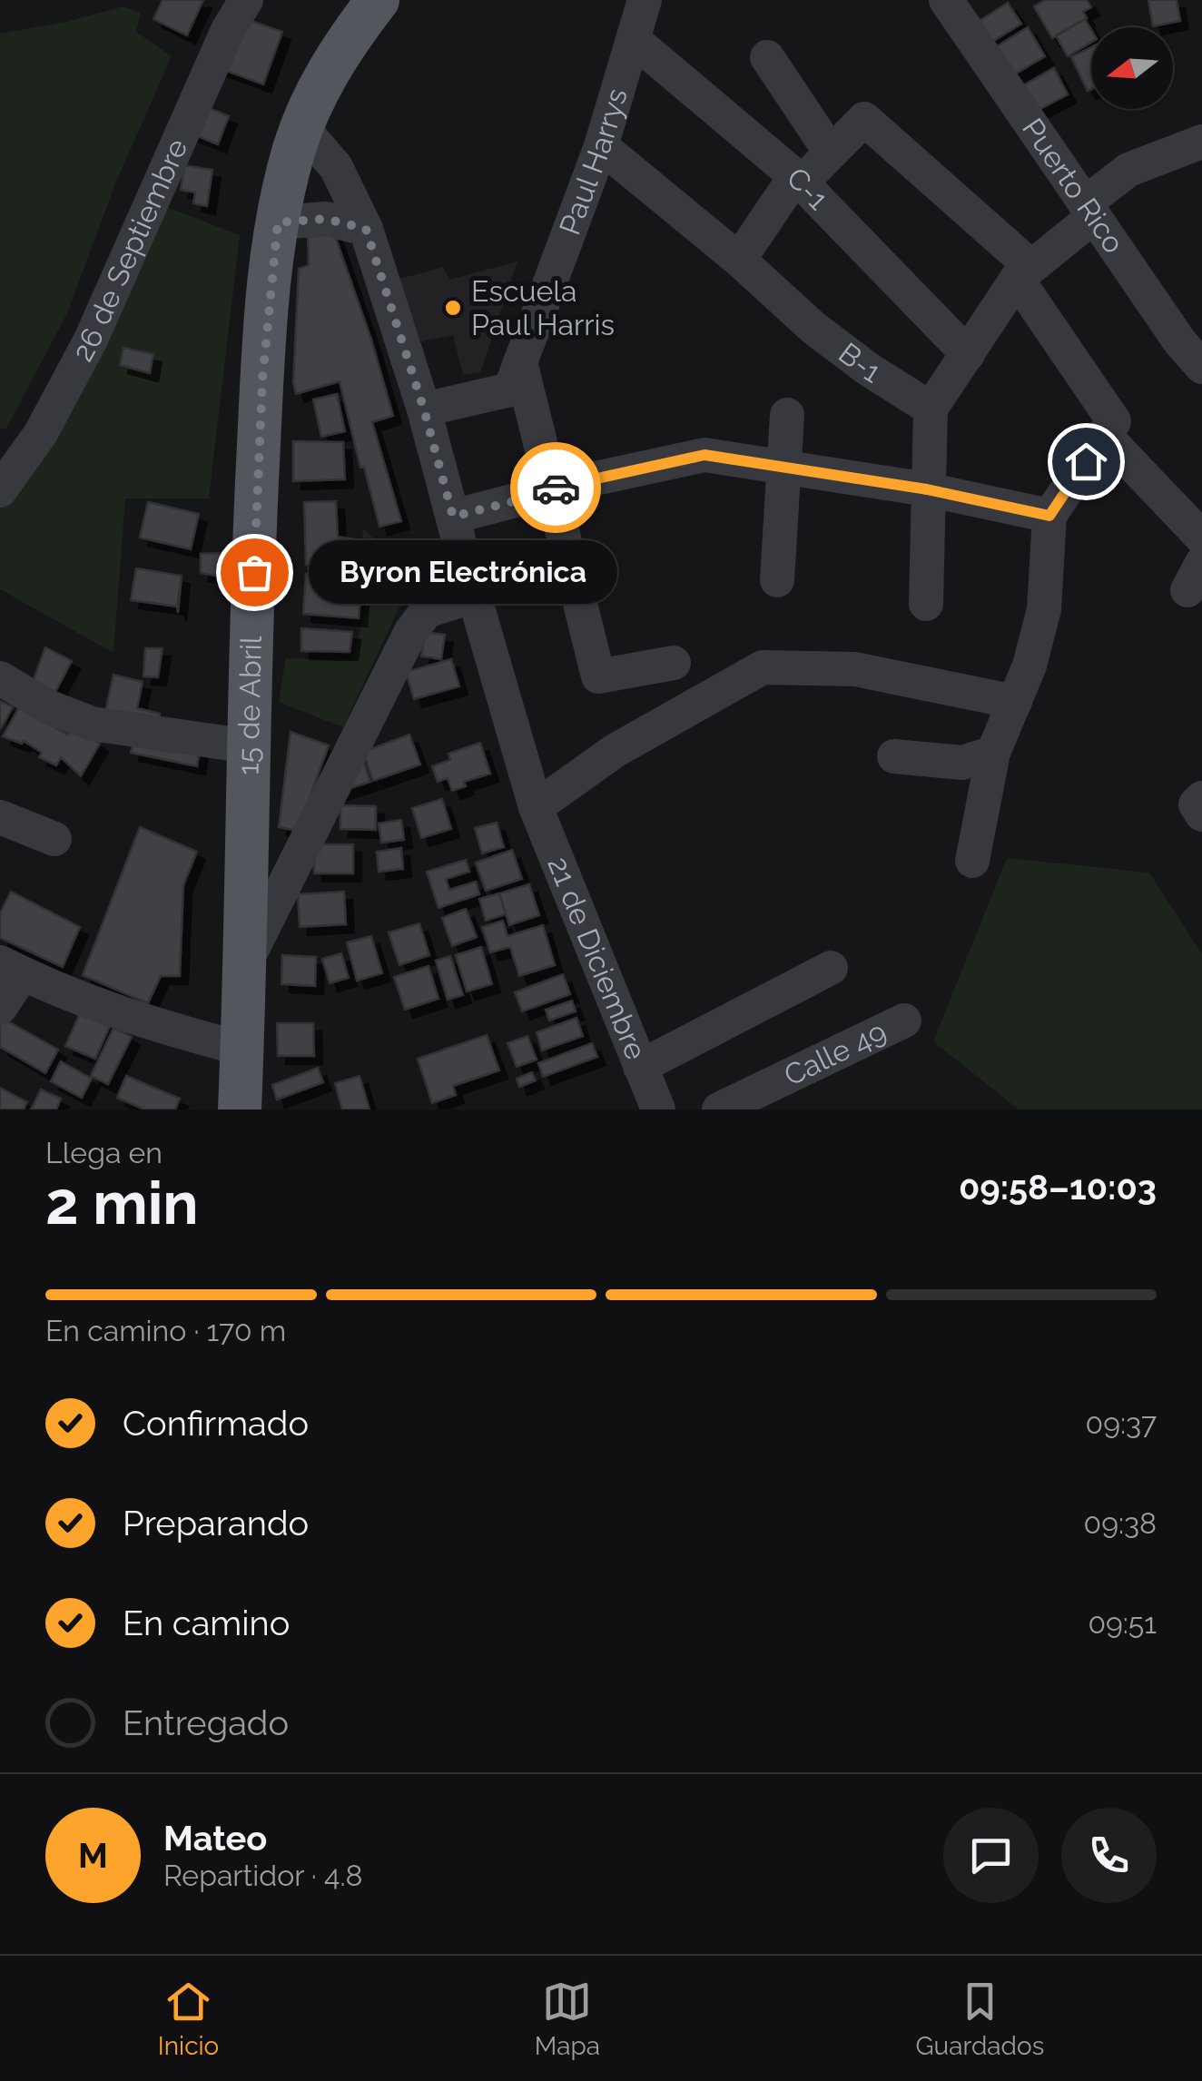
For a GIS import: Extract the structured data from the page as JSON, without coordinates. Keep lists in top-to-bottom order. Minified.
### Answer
{"streets":{"main road":["15 de Abril"],"street":["Paul Harrys","Puerto Rico","C-1","26 de Septiembre","B-1","21 de Diciembre","Calle 49"]},"crossings":[["Paul Harrys","C-1"],["Paul Harrys","B-1"],["Paul Harrys","21 de Diciembre"],["15 de Abril","21 de Diciembre"]],"places":["Escuela Paul Harris","Byron Electrónica"],"north":"left","page":{"bubble":"Byron Electrónica","heading":["2 min","Llega en","09:58–10:03"],"panel":["Mateo","Repartidor · 4.8"],"bar":"En camino · 170 m","list":[["Confirmado","09:37"],["Preparando","09:38"],["En camino","09:51"],"Entregado"],"round":"M","tabs":["Inicio","Mapa","Guardados"]}}
